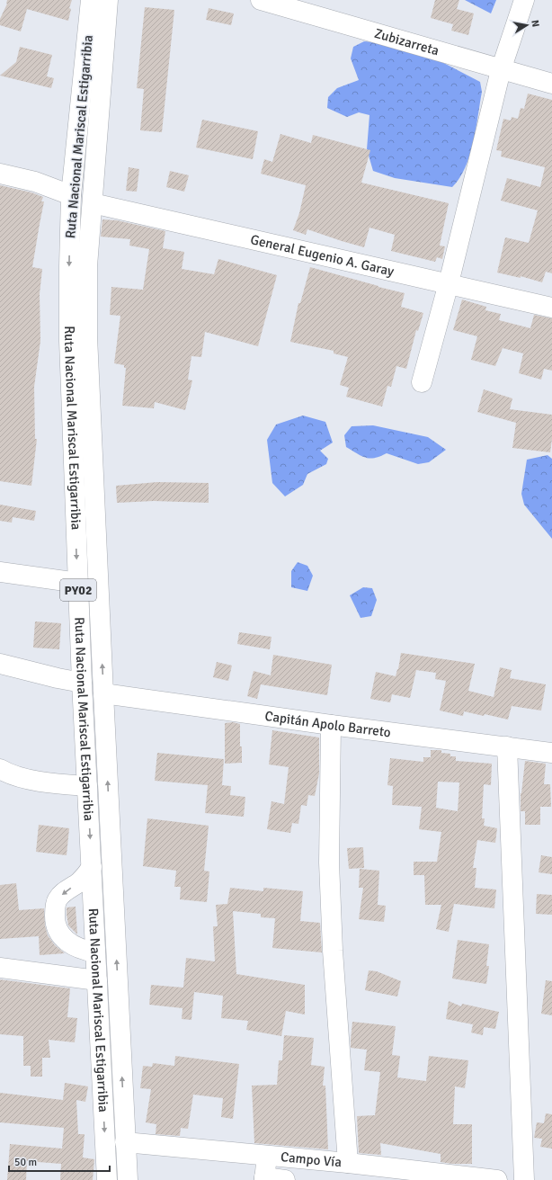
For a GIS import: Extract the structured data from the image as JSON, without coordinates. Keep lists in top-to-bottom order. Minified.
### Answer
{"streets":{"main road":["Zubizarreta","Ruta Nacional Mariscal Estigarribia","General Eugenio A. Garay","PY02","Capitán Apolo Barreto","Campo Vía"]},"crossings":[["Ruta Nacional Mariscal Estigarribia","General Eugenio A. Garay"],["Ruta Nacional Mariscal Estigarribia","Capitán Apolo Barreto"],["Ruta Nacional Mariscal Estigarribia","Campo Vía"]],"scale_bar":"50 m","north":"right"}
